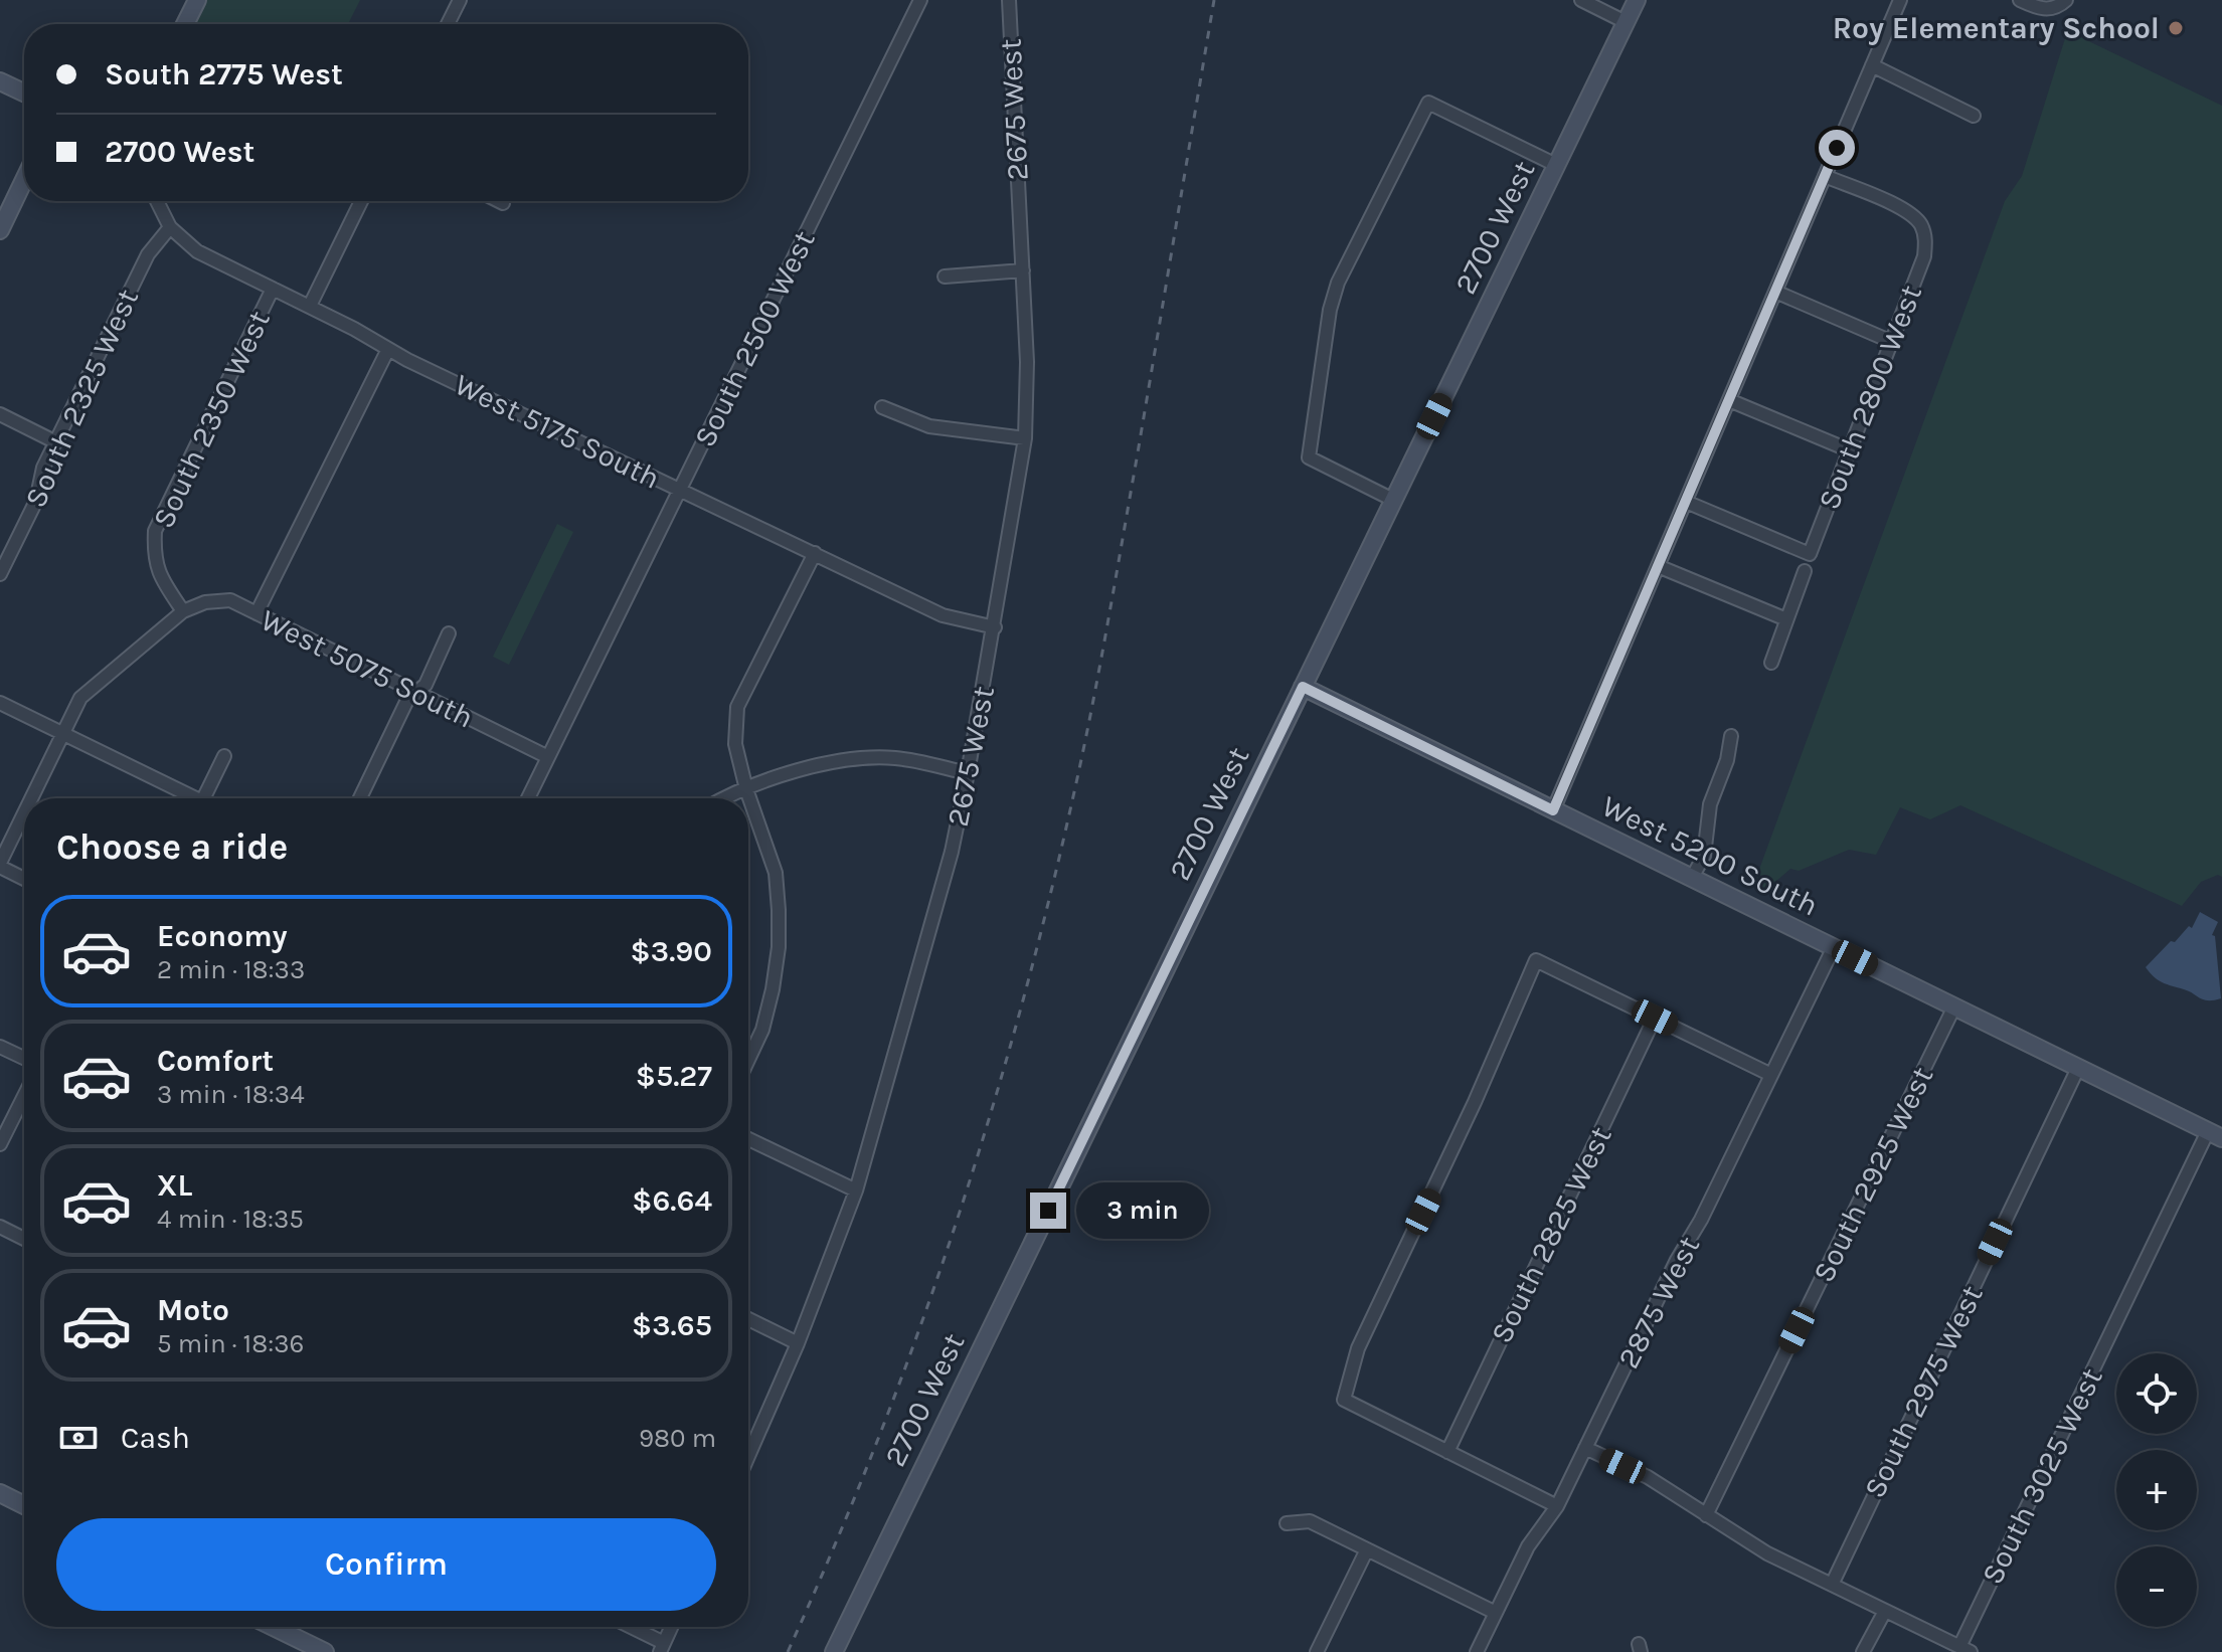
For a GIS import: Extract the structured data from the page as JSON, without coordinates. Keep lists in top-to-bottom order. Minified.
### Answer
{"streets":{"street":["2675 West","2700 West","South 2500 West","South 2800 West","South 2325 West","South 2350 West","West 5175 South","West 5075 South","West 5200 South","South 2925 West","South 2825 West","2875 West","South 2975 West","South 3025 West"]},"crossings":[["2675 West","West 5175 South"],["2700 West","West 5200 South"],["South 2500 West","West 5175 South"],["South 2500 West","West 5075 South"],["South 2325 West","West 5175 South"],["South 2350 West","West 5175 South"],["South 2350 West","West 5075 South"],["West 5200 South","South 2925 West"],["West 5200 South","2875 West"],["West 5200 South","South 2975 West"],["West 5200 South","South 3025 West"]],"places":["Roy Elementary School"],"page":{"banner":["South 2775 West","2700 West"],"heading":"Choose a ride","list":[{"name":"Economy","note":"2 min · 18:33","value":"$3.90"},{"name":"Comfort","note":"3 min · 18:34","value":"$5.27"},{"name":"XL","note":"4 min · 18:35","value":"$6.64"},{"name":"Moto","note":"5 min · 18:36","value":"$3.65"}],"bubble":"3 min","map_buttons":["+","−"],"pay":["Cash","980 m"],"buttons":"Confirm"}}
